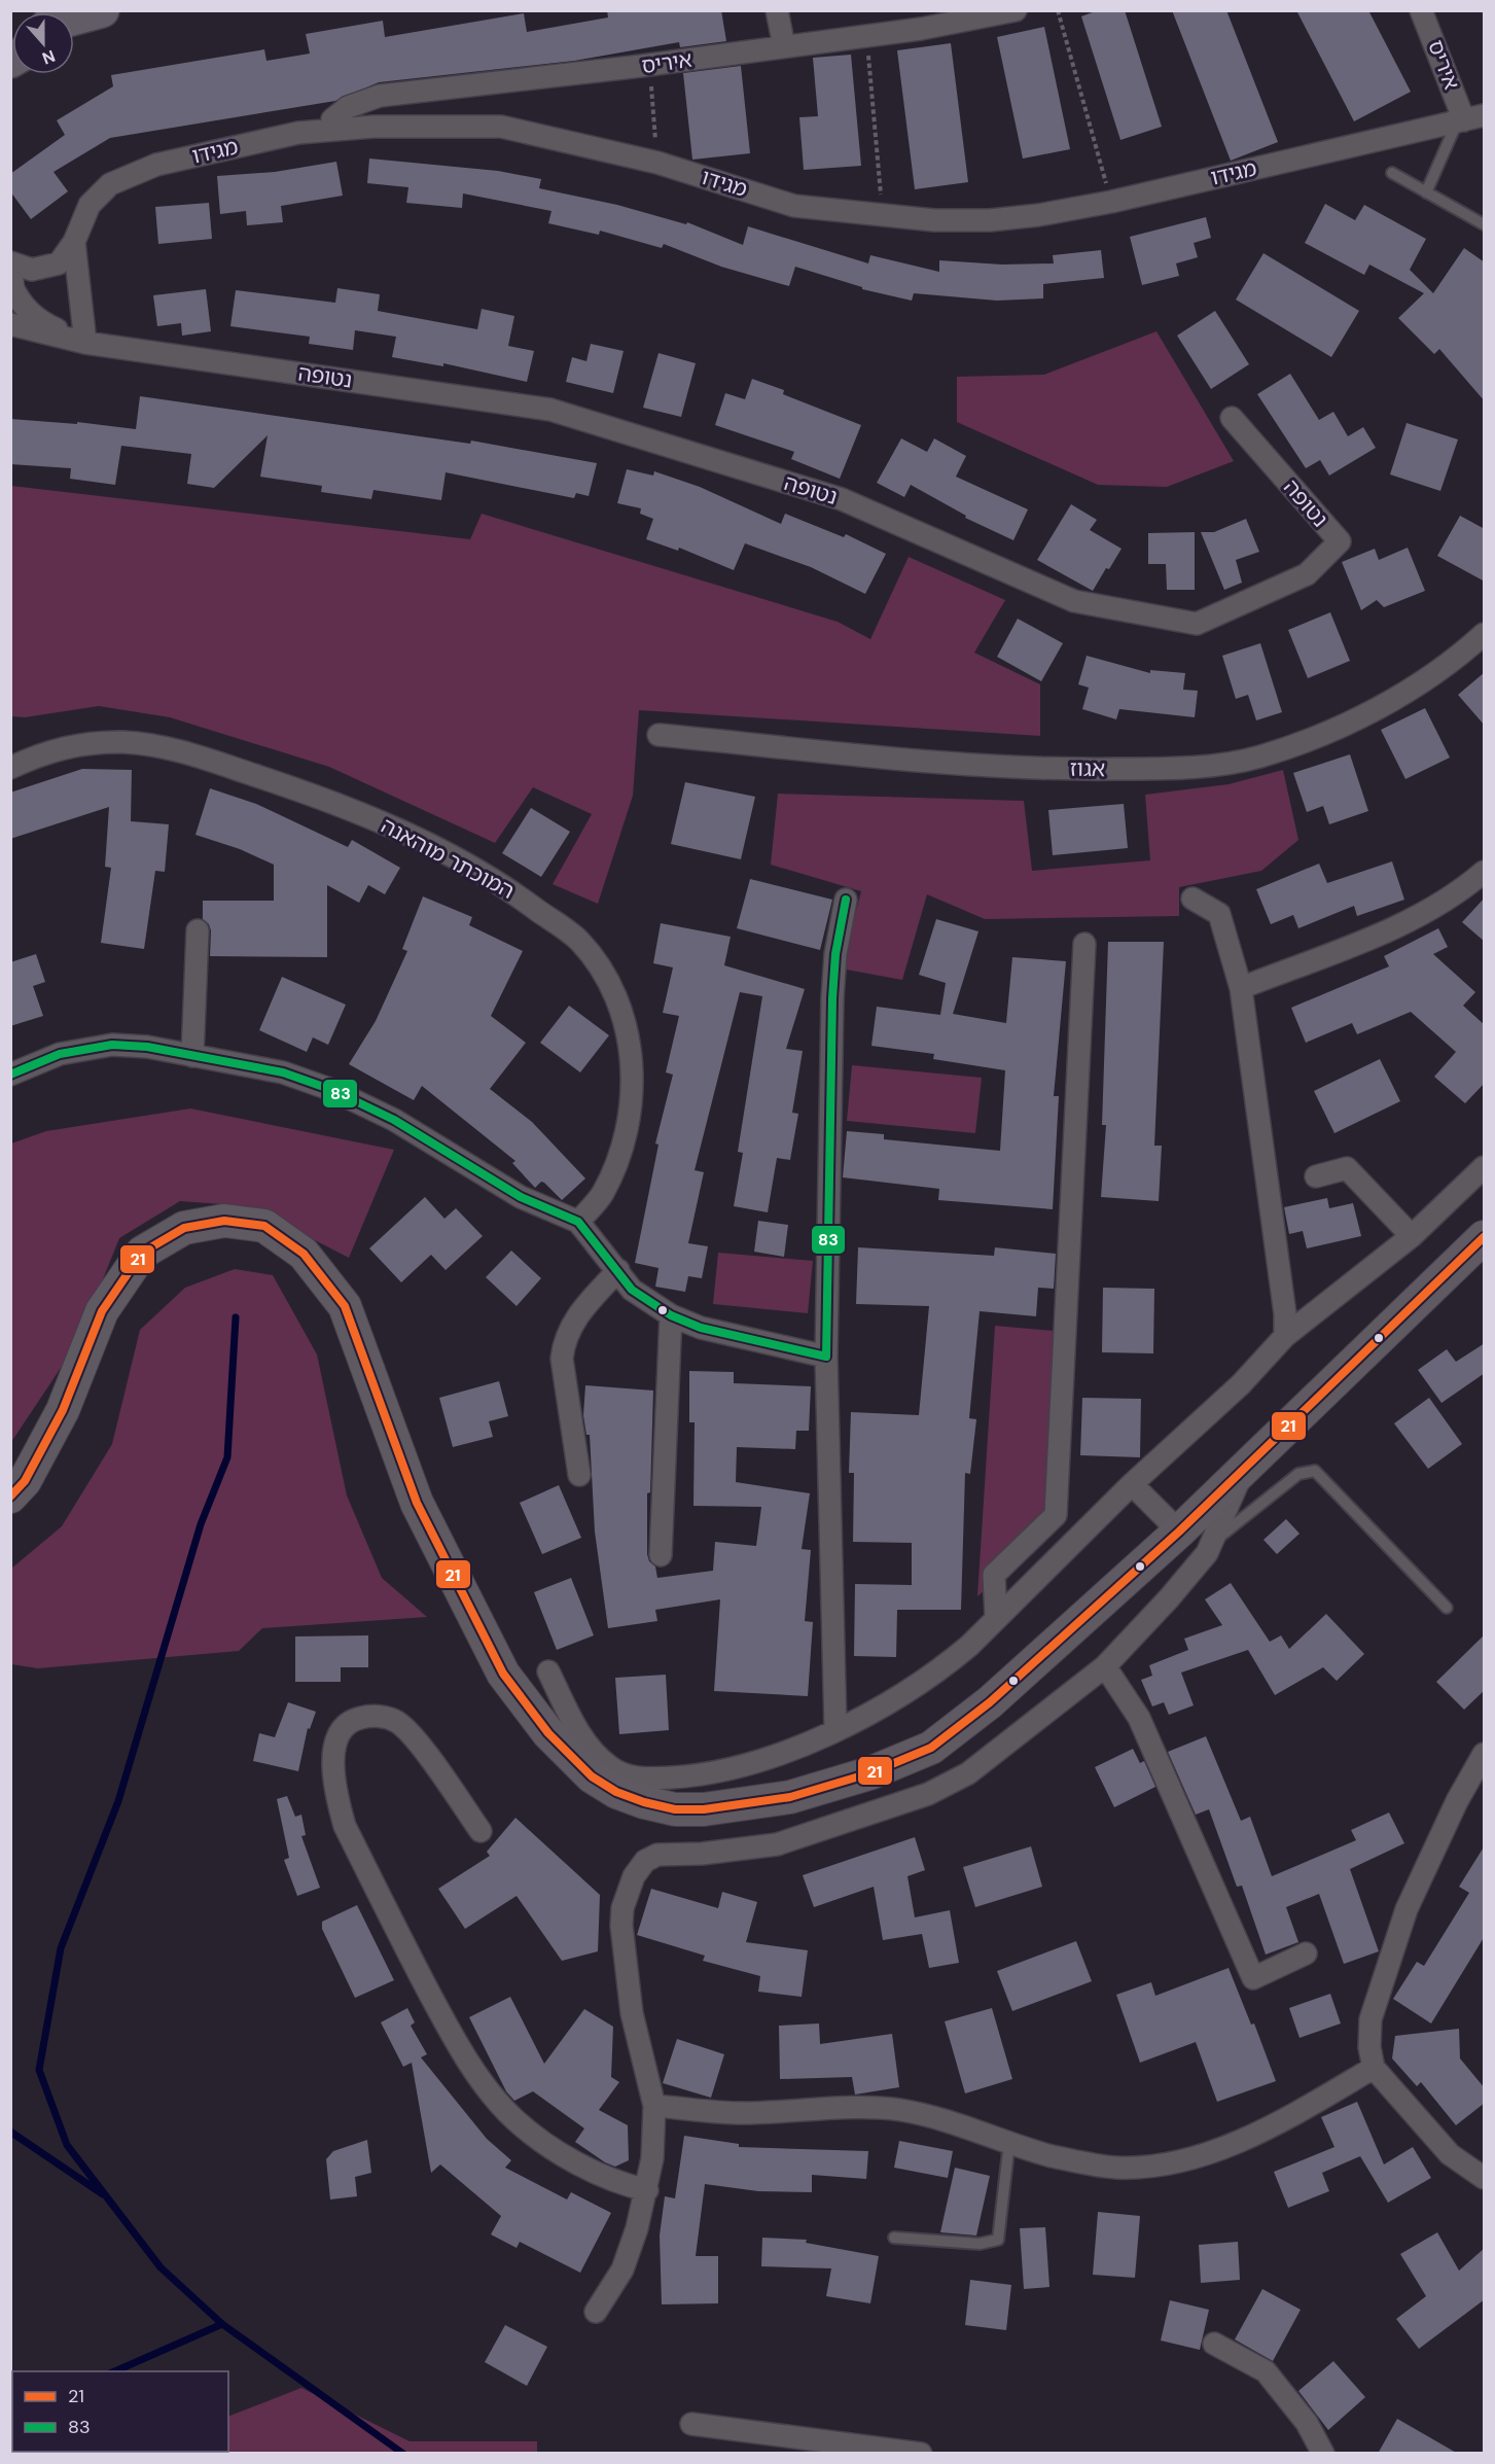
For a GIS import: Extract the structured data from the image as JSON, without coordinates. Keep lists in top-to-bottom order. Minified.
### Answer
{"streets":{"street":["איריס","מגידו","נטופה","אגוז","המוכתר מוהאנה"]},"crossings":[["איריס","מגידו"]],"lines":["transit line 83","transit line 21"],"legend":["21","83"],"north":"bottom"}
